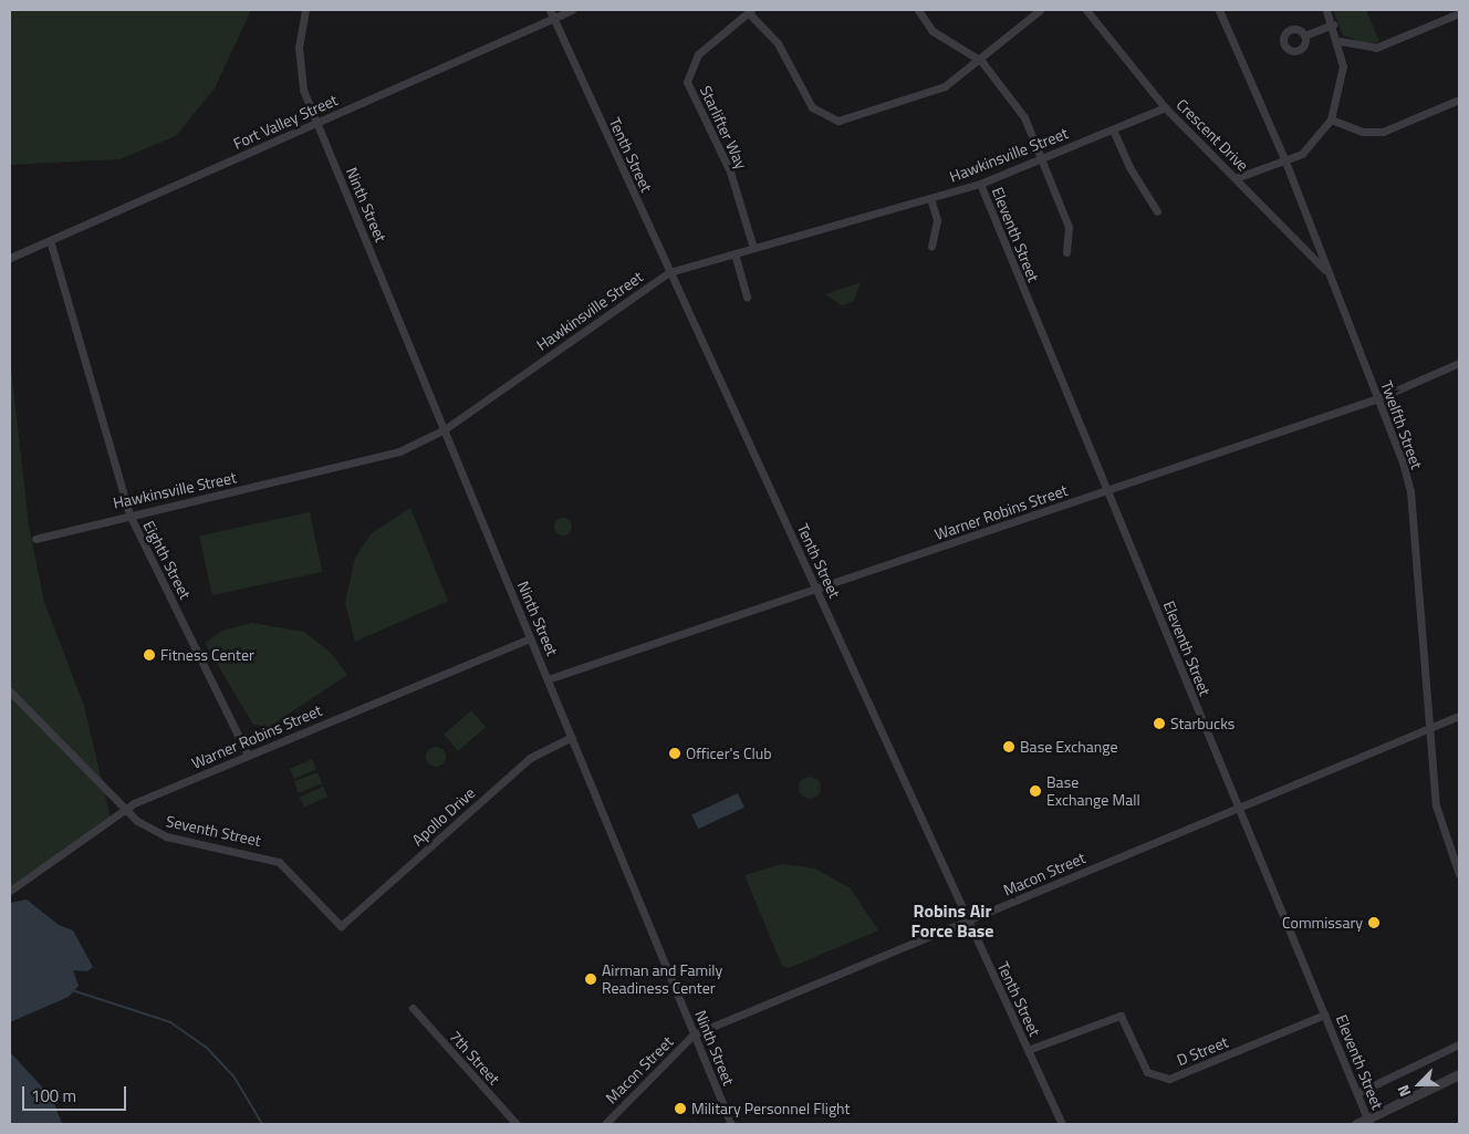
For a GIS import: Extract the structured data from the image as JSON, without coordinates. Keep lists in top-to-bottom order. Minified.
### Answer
{"streets":{"street":["Fort Valley Street","Starlifter Way","Crescent Drive","Tenth Street","Hawkinsville Street","Ninth Street","Eleventh Street","Twelfth Street","Warner Robins Street","Eighth Street","Apollo Drive","Seventh Street","Macon Street","D Street","7th Street"]},"crossings":[["Fort Valley Street","Tenth Street"],["Fort Valley Street","Ninth Street"],["Fort Valley Street","Eighth Street"],["Starlifter Way","Hawkinsville Street"],["Crescent Drive","Hawkinsville Street"],["Crescent Drive","Twelfth Street"],["Tenth Street","Hawkinsville Street"],["Tenth Street","Warner Robins Street"],["Tenth Street","Macon Street"],["Tenth Street","D Street"],["Hawkinsville Street","Ninth Street"],["Hawkinsville Street","Eleventh Street"],["Hawkinsville Street","Eighth Street"],["Ninth Street","Warner Robins Street"],["Ninth Street","Apollo Drive"],["Ninth Street","Macon Street"],["Eleventh Street","Warner Robins Street"],["Eleventh Street","Macon Street"],["Eleventh Street","D Street"],["Twelfth Street","Warner Robins Street"],["Twelfth Street","Macon Street"],["Warner Robins Street","Eighth Street"],["Warner Robins Street","Seventh Street"],["Apollo Drive","Seventh Street"]],"districts":["Robins Air Force Base"],"places":["Fitness Center","Starbucks","Base Exchange","Officer's Club","Base Exchange Mall","Commissary","Airman and Family Readiness Center","Military Personnel Flight"],"scale_bar":"100 m","north":"bottom left"}
